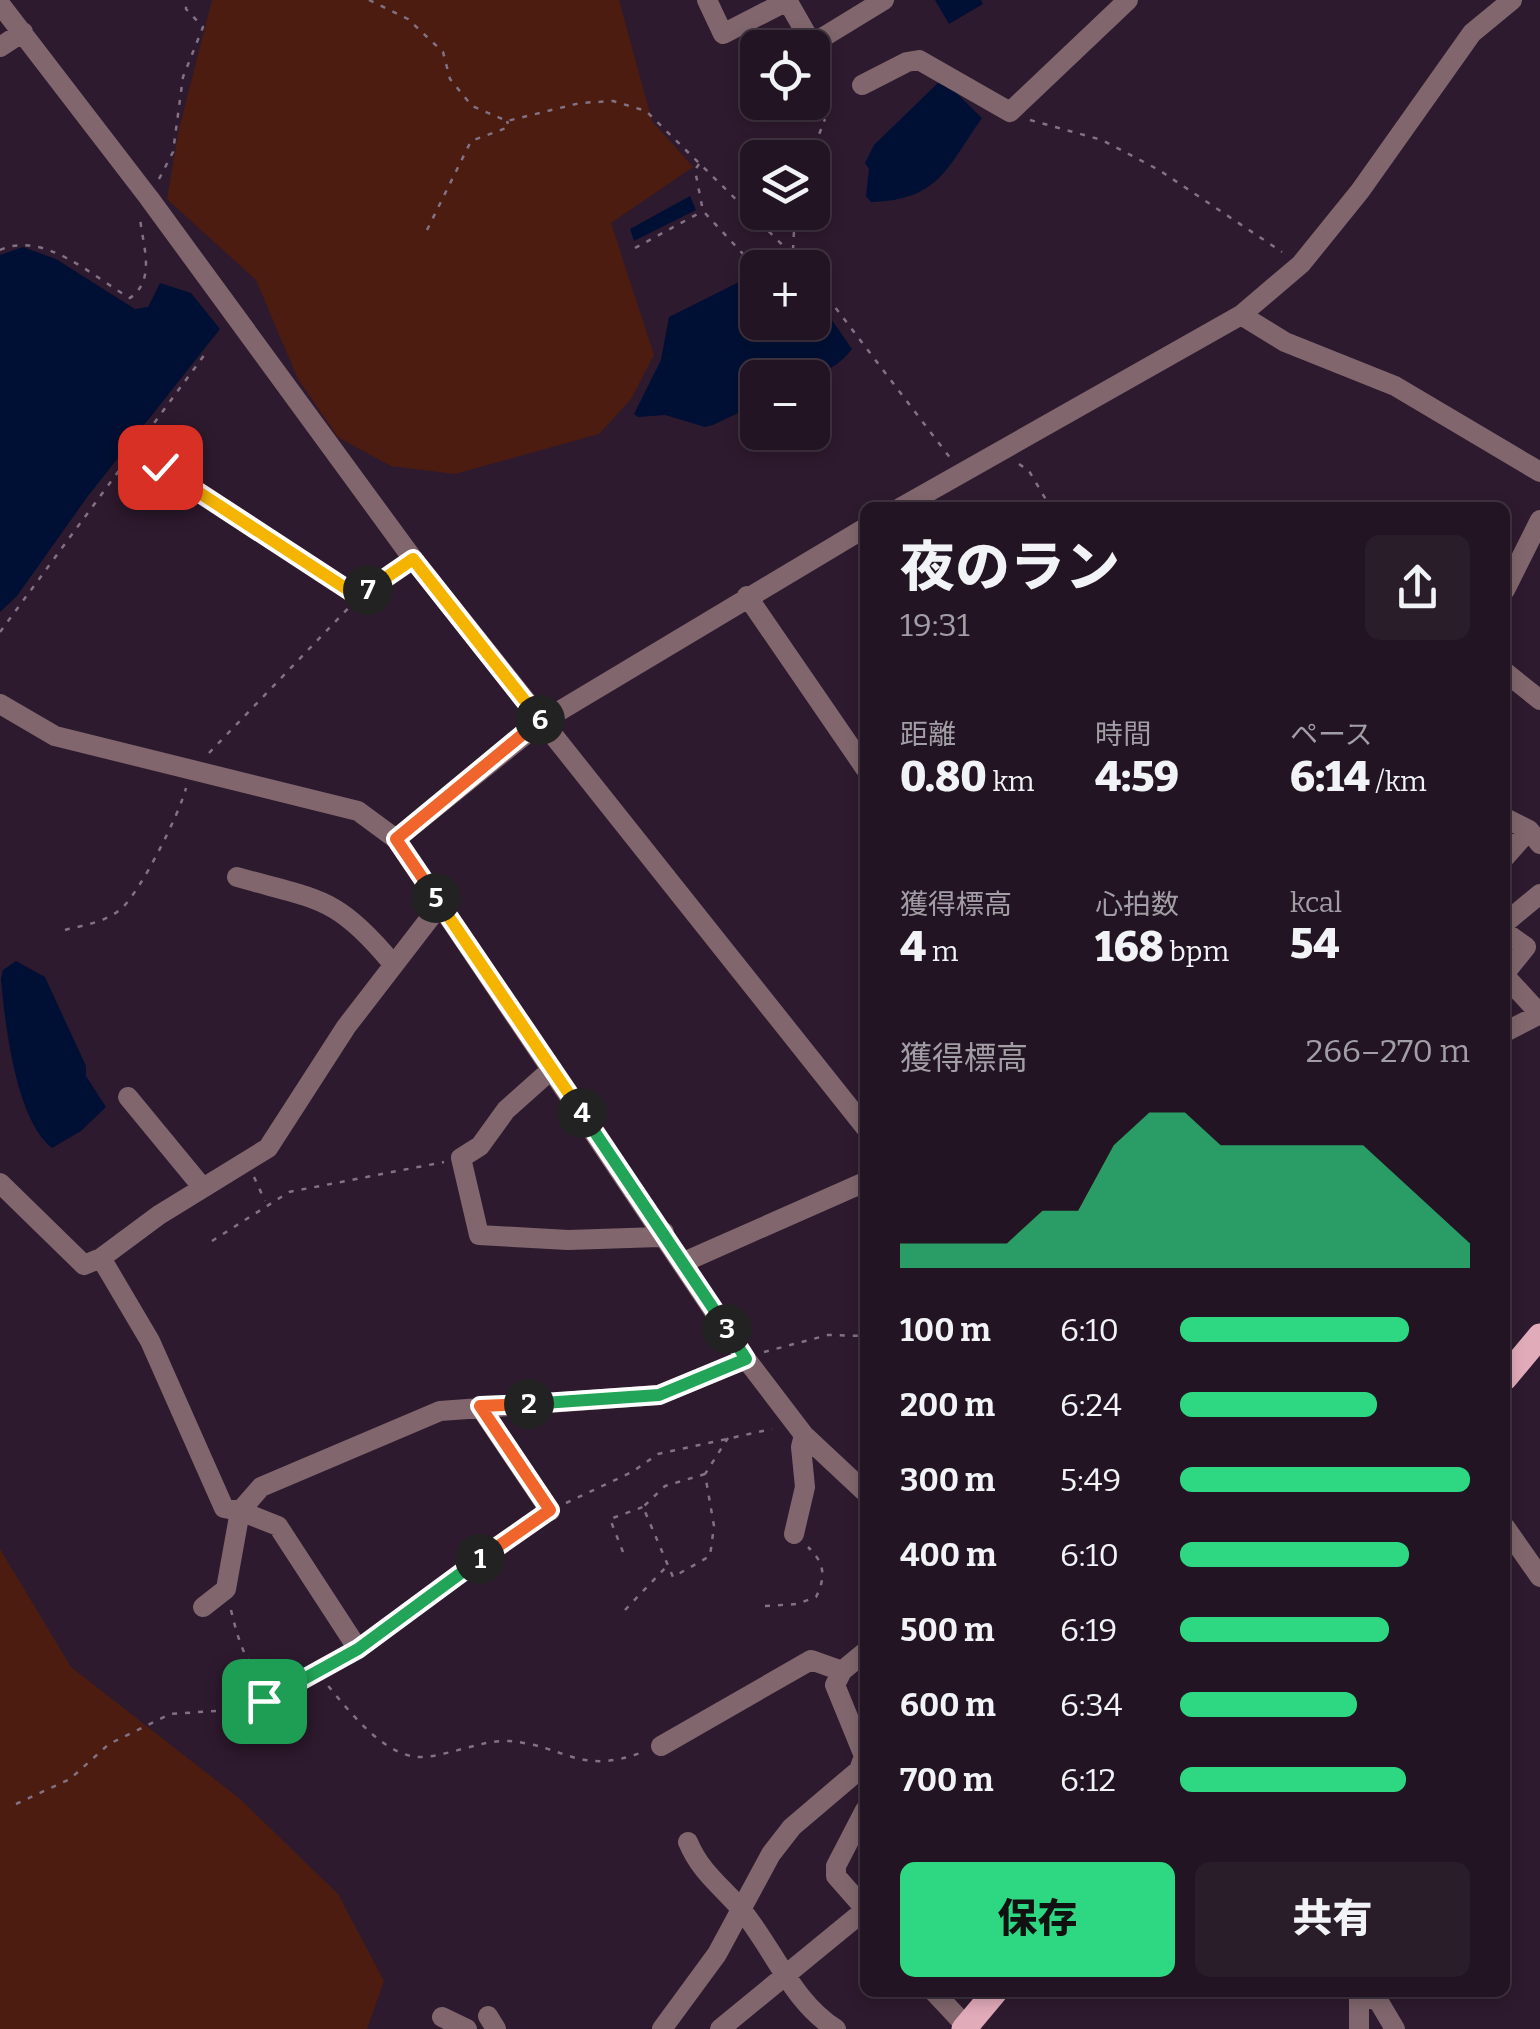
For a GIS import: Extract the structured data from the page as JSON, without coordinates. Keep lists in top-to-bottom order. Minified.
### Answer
{"page":{"map_buttons":["+","−"],"heading":["夜のラン","19:31"],"pins":["7","6","5","4","3","2","1"],"stats":[["距離","0.80 km"],["時間","4:59"],["ペース","6:14 /km"],["獲得標高","4 m"],["心拍数","168 bpm"],["kcal","54"]],"chart":["獲得標高","266–270 m"],"list":[{"name":"100 m","note":"6:10"},{"name":"200 m","note":"6:24"},{"name":"300 m","note":"5:49"},{"name":"400 m","note":"6:10"},{"name":"500 m","note":"6:19"},{"name":"600 m","note":"6:34"},{"name":"700 m","note":"6:12"}],"buttons":["保存","共有"]}}
